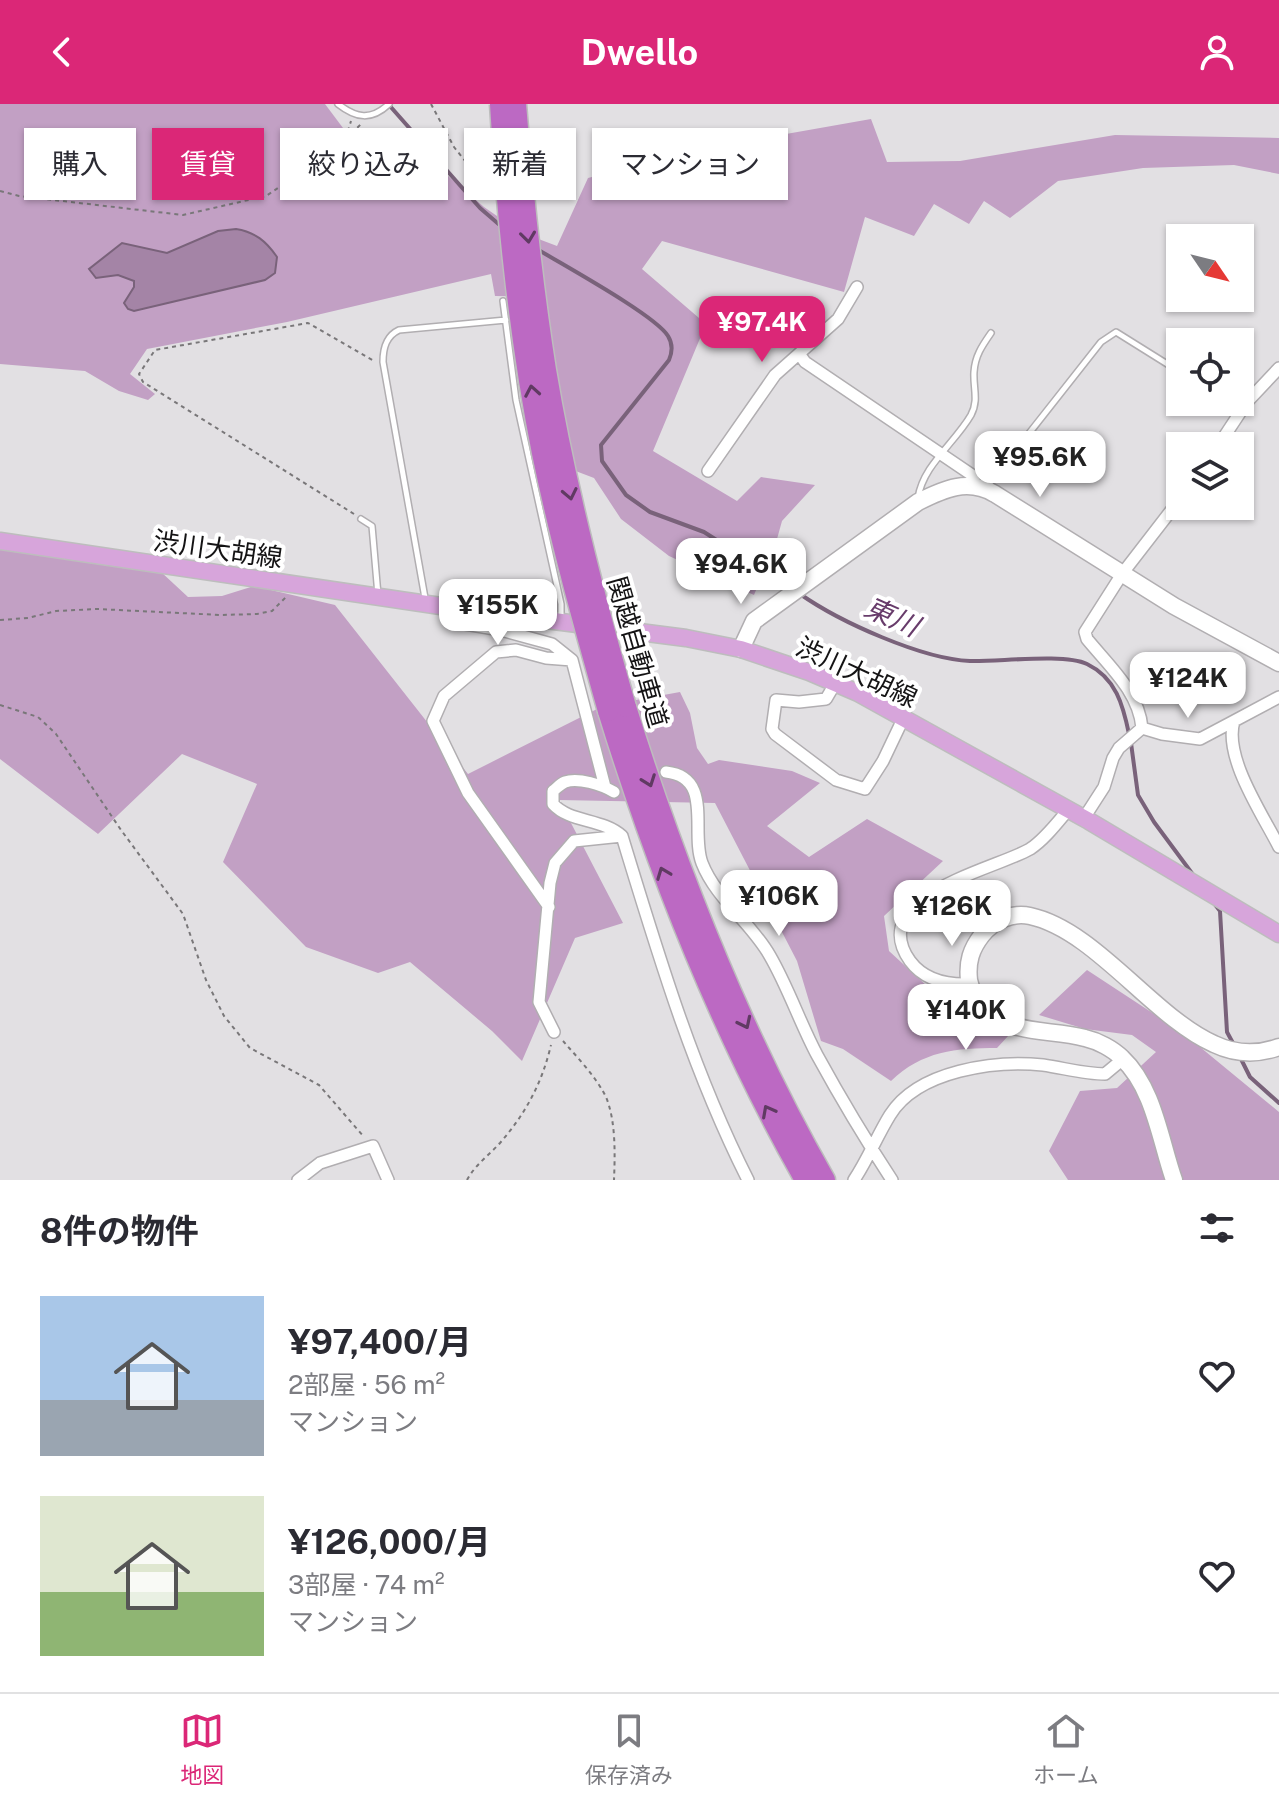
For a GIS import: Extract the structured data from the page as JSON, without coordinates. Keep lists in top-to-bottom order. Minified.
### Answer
{"streets":{"highway":["関越自動車道"],"main road":["渋川大胡線"]},"water":["東川"],"north":"bottom right","page":{"header":"Dwello","chip":["購入","賃貸","絞り込み","新着","マンション"],"price":["¥97.4K","¥95.6K","¥94.6K","¥155K","¥124K","¥106K","¥126K","¥140K"],"heading":"8件の物件","list":[{"name":"¥97,400/月","note":"2部屋 · 56 m² · マンション"},{"name":"¥126,000/月","note":"3部屋 · 74 m² · マンション"}],"tabs":["地図","保存済み","ホーム"]}}
